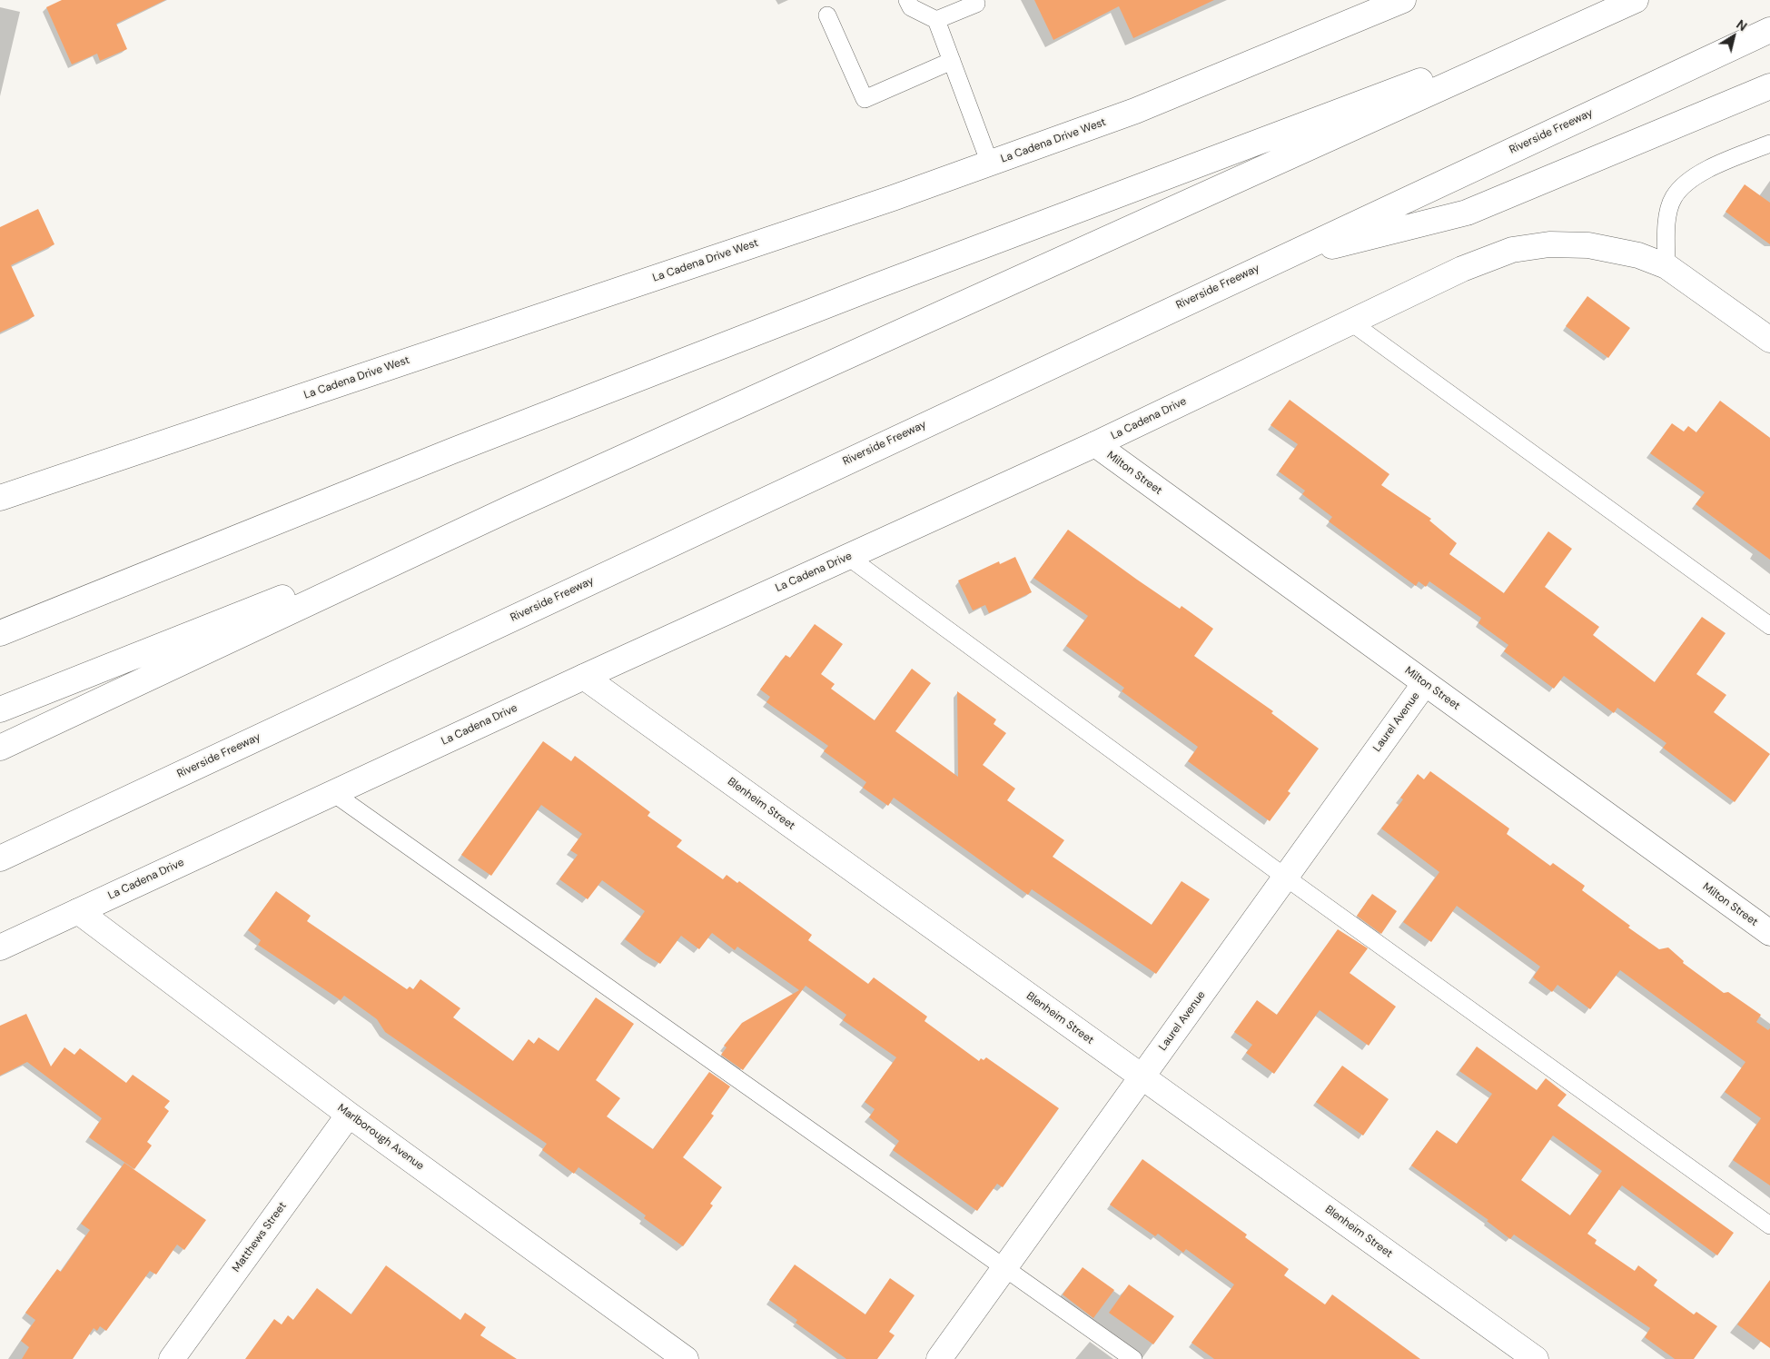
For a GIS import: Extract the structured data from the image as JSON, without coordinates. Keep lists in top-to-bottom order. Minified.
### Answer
{"streets":{"main road":["Riverside Freeway","La Cadena Drive West","La Cadena Drive","Milton Street","Laurel Avenue","Blenheim Street","Marlborough Avenue","Matthews Street"]},"crossings":[["La Cadena Drive","Milton Street"],["La Cadena Drive","Blenheim Street"],["La Cadena Drive","Marlborough Avenue"],["Milton Street","Laurel Avenue"],["Laurel Avenue","Blenheim Street"],["Marlborough Avenue","Matthews Street"]],"north":"top right"}
